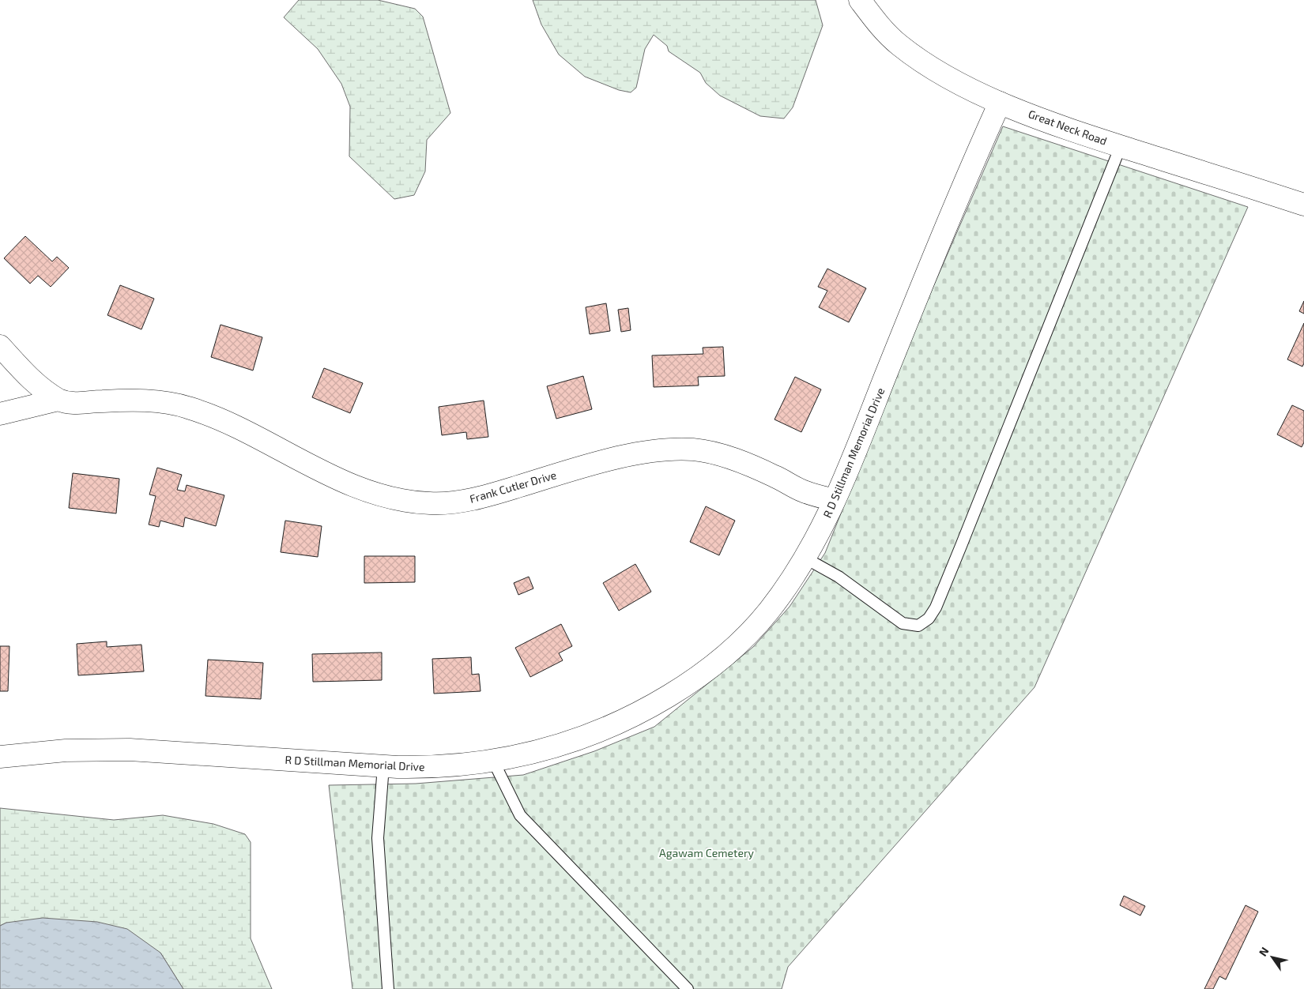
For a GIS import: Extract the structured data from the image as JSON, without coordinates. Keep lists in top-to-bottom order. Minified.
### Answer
{"streets":{"street":["Great Neck Road","R D Stillman Memorial Drive","Frank Cutler Drive"]},"crossings":[["Great Neck Road","R D Stillman Memorial Drive"],["R D Stillman Memorial Drive","Frank Cutler Drive"]],"parks":["Agawam Cemetery"],"north":"top left"}
